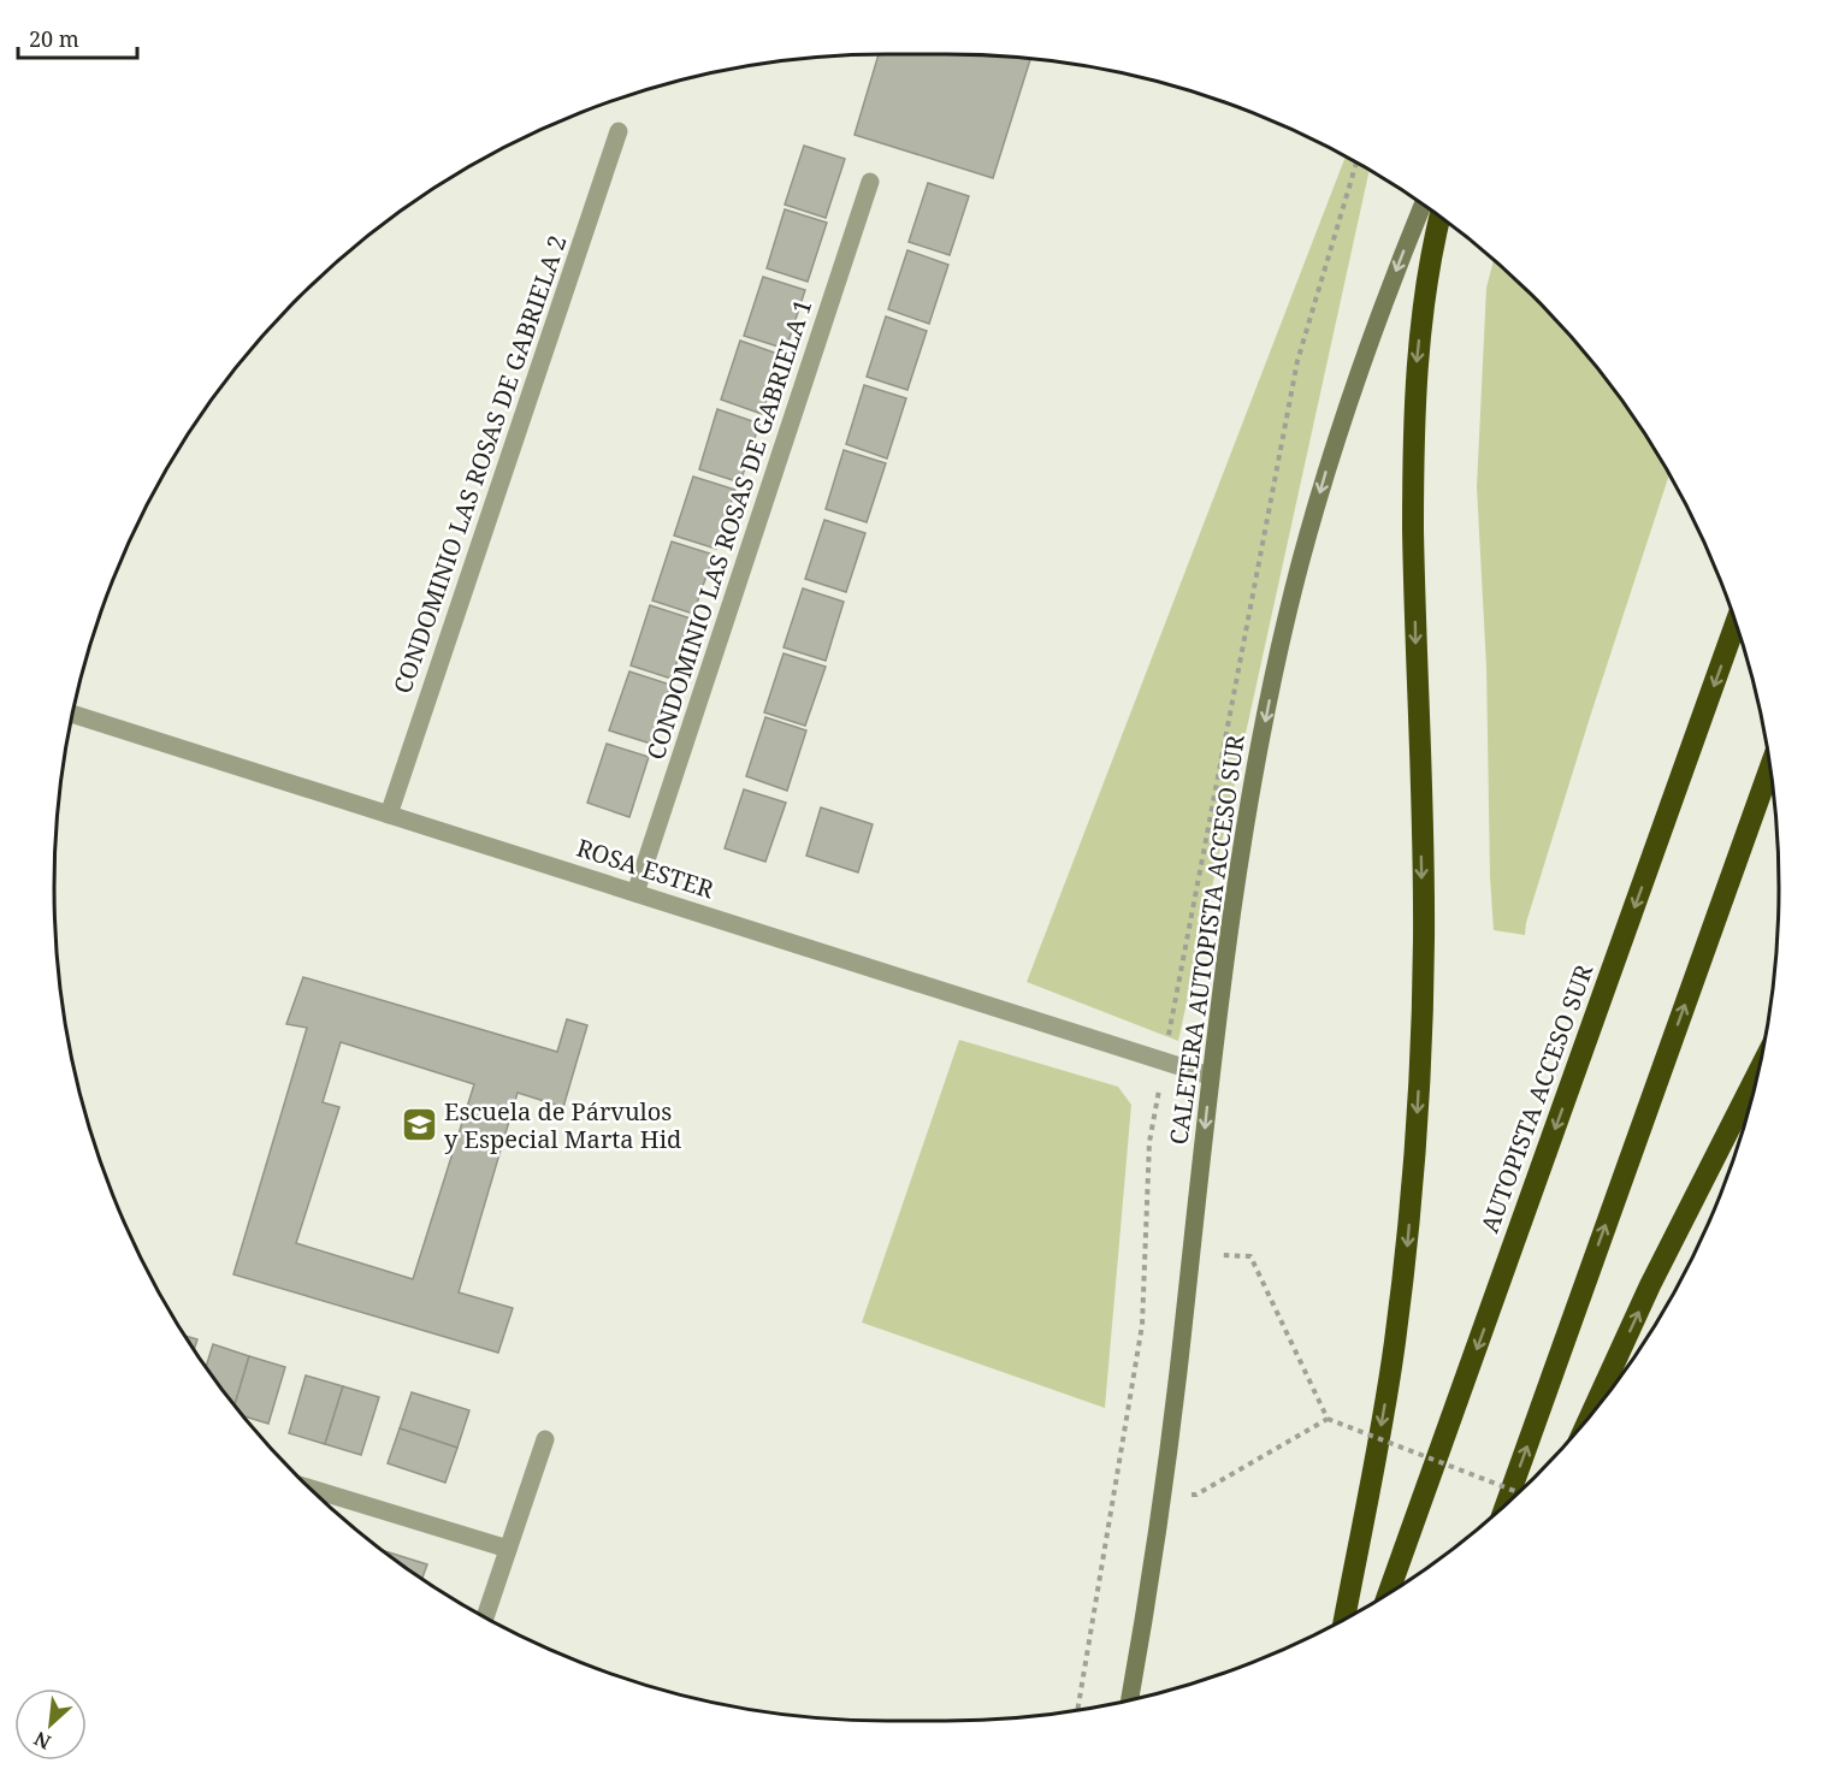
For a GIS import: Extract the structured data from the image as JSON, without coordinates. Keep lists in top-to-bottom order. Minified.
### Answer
{"streets":{"highway":["AUTOPISTA ACCESO SUR"],"main road":["CALETERA AUTOPISTA ACCESO SUR"],"street":["CONDOMINIO LAS ROSAS DE GABRIELA 2","CONDOMINIO LAS ROSAS DE GABRIELA 1","ROSA ESTER"]},"crossings":[["CONDOMINIO LAS ROSAS DE GABRIELA 2","ROSA ESTER"],["CONDOMINIO LAS ROSAS DE GABRIELA 1","ROSA ESTER"],["ROSA ESTER","CALETERA AUTOPISTA ACCESO SUR"]],"one_way":["CALETERA AUTOPISTA ACCESO SUR"],"places":{"school or university":["Escuela de Párvulos y Especial Marta Hid"]},"scale_bar":"20 m","north":"bottom left"}
